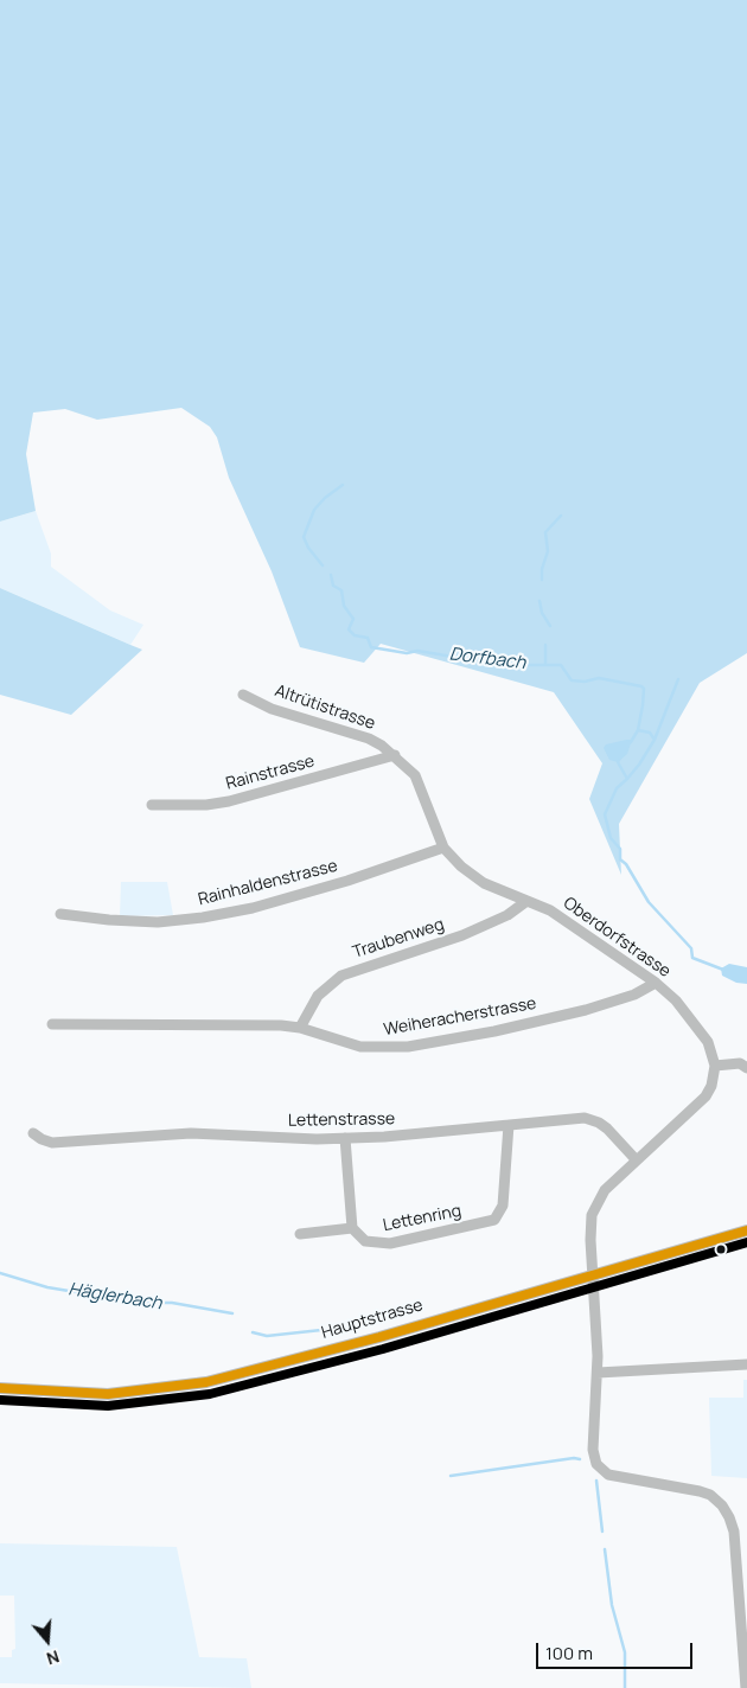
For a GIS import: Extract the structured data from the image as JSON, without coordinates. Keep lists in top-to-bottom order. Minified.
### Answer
{"streets":{"street":["Altrütistrasse","Rainstrasse","Rainhaldenstrasse","Oberdorfstrasse","Traubenweg","Weiheracherstrasse","Lettenstrasse","Lettenring","Hauptstrasse"]},"crossings":[["Altrütistrasse","Rainstrasse"],["Altrütistrasse","Oberdorfstrasse"],["Rainstrasse","Oberdorfstrasse"],["Rainhaldenstrasse","Oberdorfstrasse"],["Oberdorfstrasse","Traubenweg"],["Oberdorfstrasse","Weiheracherstrasse"],["Traubenweg","Weiheracherstrasse"],["Lettenstrasse","Lettenring"]],"water":["Dorfbach","Häglerbach"],"scale_bar":"100 m","north":"bottom"}
